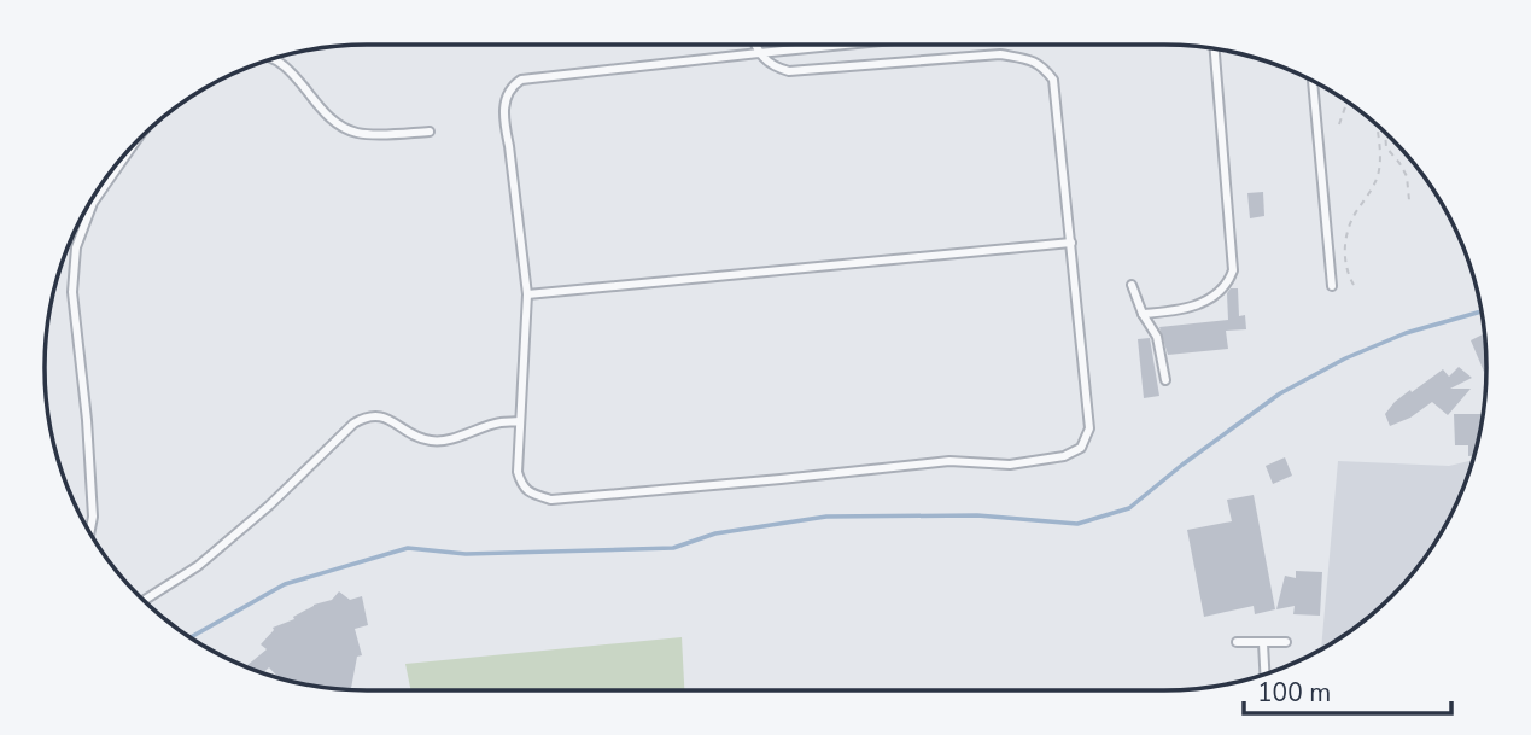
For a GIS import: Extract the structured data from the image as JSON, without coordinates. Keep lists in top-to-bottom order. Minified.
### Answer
{"scale_bar":"100 m"}
